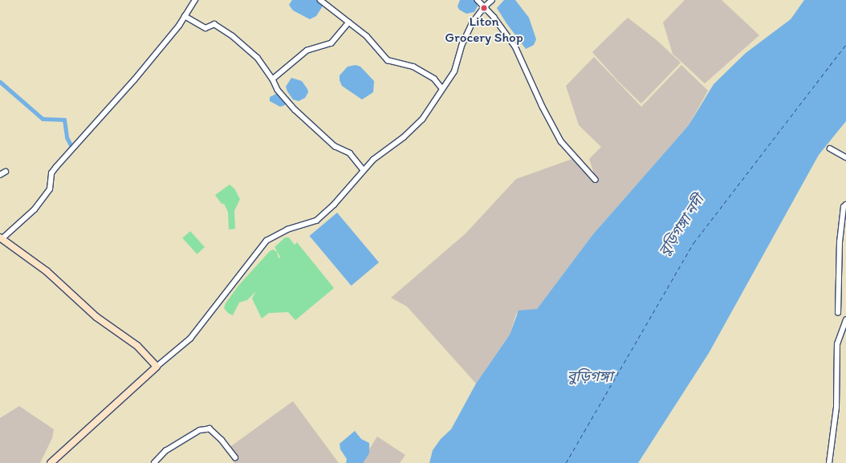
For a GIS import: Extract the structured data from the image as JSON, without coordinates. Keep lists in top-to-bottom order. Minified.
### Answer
{"water":["বুড়িগঙ্গা নদী","বুড়িগঙ্গা"],"places":["Liton Grocery Shop"]}
